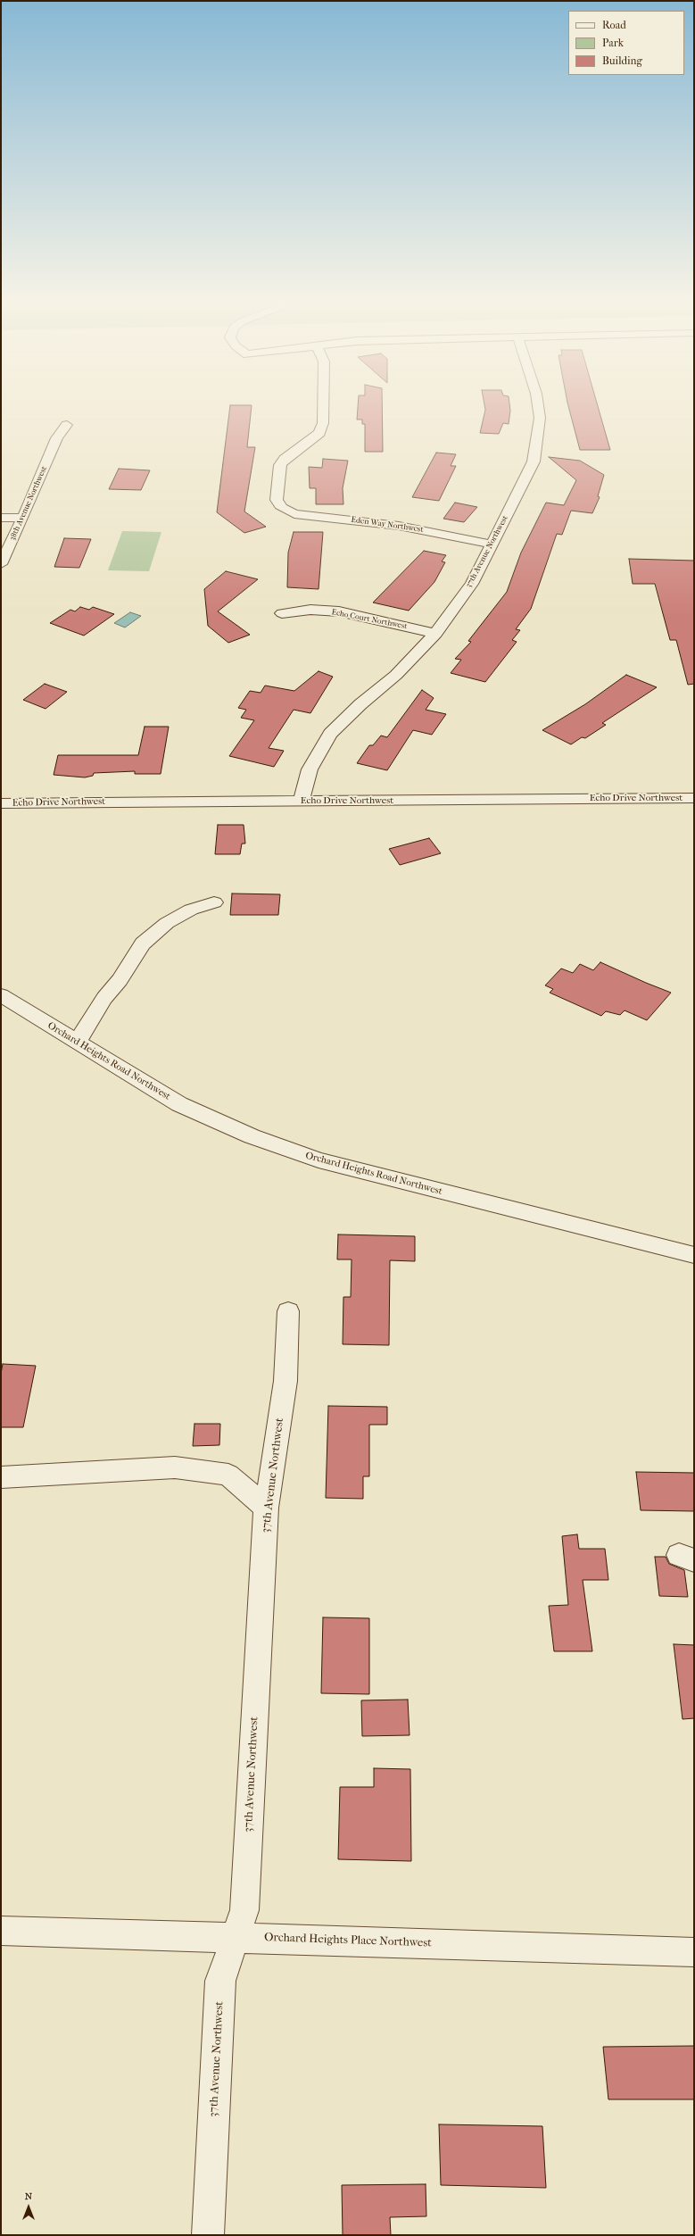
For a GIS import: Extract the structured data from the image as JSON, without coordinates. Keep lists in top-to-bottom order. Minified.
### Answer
{"streets":{"street":["38th Avenue Northwest","Eden Way Northwest","37th Avenue Northwest","Echo Court Northwest","Echo Drive Northwest","Orchard Heights Road Northwest","Orchard Heights Place Northwest"]},"crossings":[["Eden Way Northwest","37th Avenue Northwest"],["37th Avenue Northwest","Echo Court Northwest"],["37th Avenue Northwest","Echo Drive Northwest"],["37th Avenue Northwest","Orchard Heights Place Northwest"]],"legend":["Road","Park","Building"],"north":"top"}
